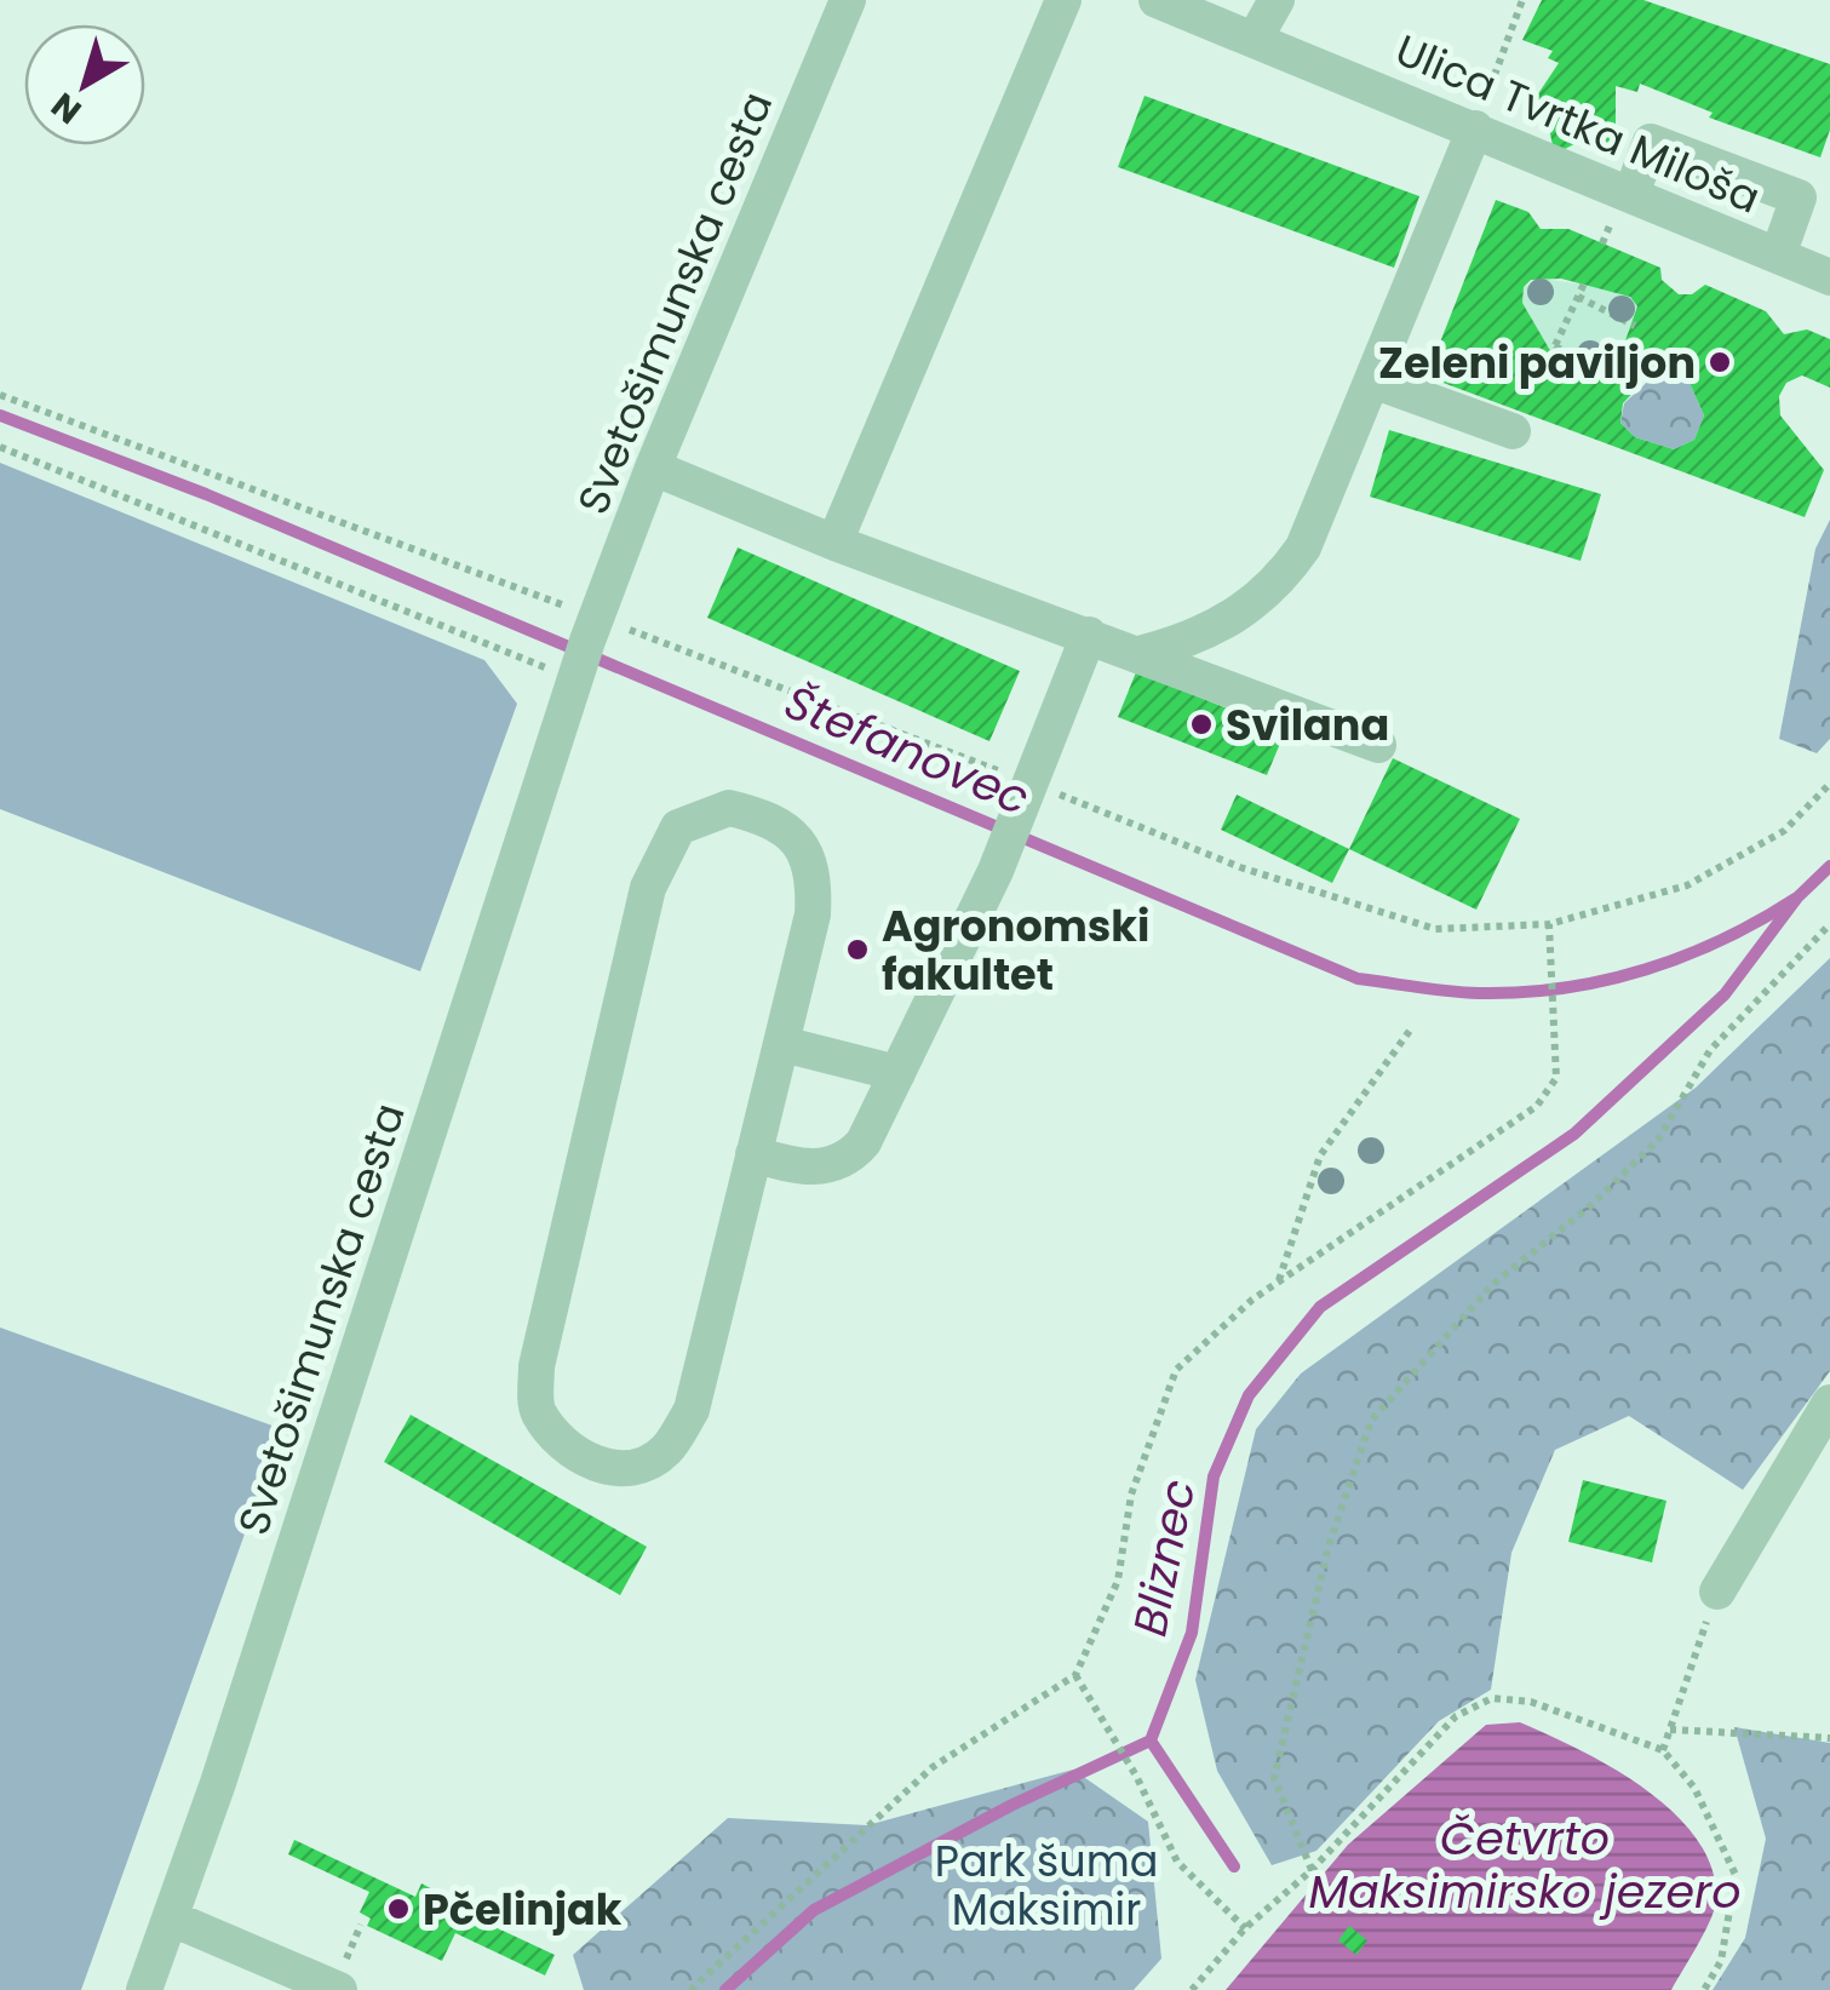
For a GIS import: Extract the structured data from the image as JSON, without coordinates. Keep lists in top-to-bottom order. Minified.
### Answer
{"streets":{"street":["Ulica Tvrtka Miloša","Svetošimunska cesta"]},"water":["Štefanovec","Bliznec","Četvrto Maksimirsko jezero"],"parks":["Park šuma Maksimir"],"places":["Zeleni paviljon","Svilana","Agronomski fakultet","Pčelinjak"],"north":"bottom left"}
